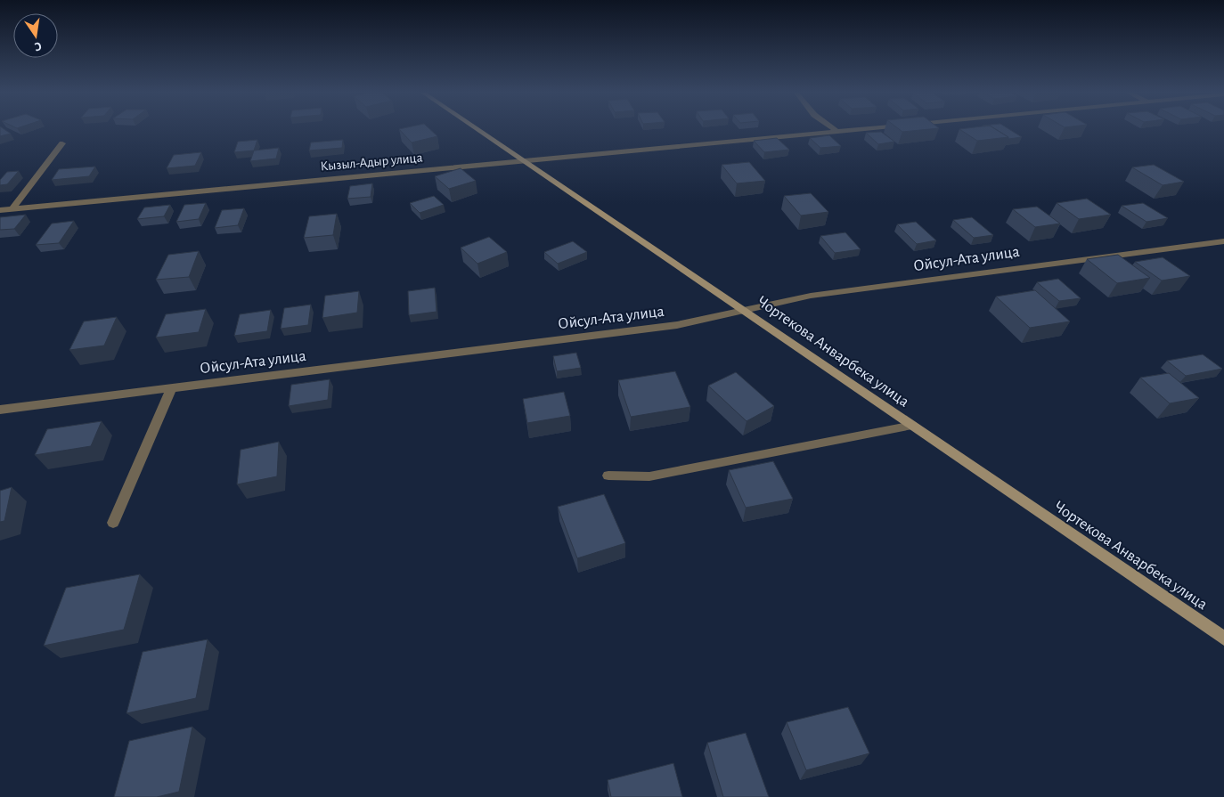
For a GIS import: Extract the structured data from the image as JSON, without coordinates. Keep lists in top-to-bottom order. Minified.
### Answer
{"streets":{"street":["Кызыл-Адыр улица","Ойсул-Ата улица","Чортекова Анварбека улица"]},"crossings":[["Кызыл-Адыр улица","Чортекова Анварбека улица"],["Ойсул-Ата улица","Чортекова Анварбека улица"]],"north":"bottom"}
